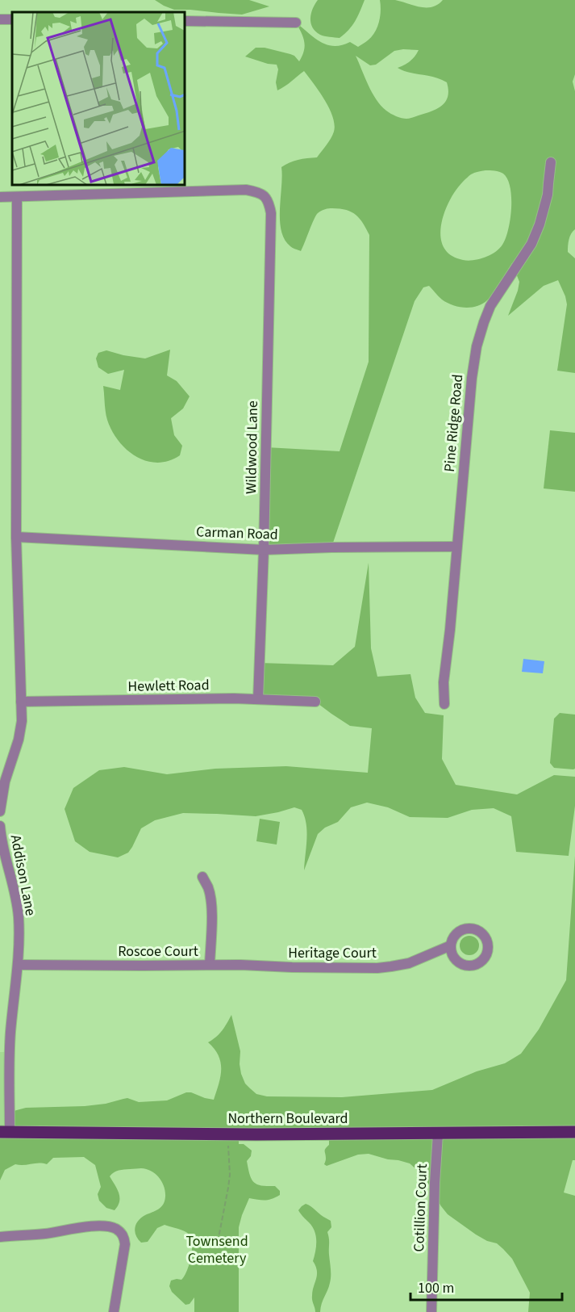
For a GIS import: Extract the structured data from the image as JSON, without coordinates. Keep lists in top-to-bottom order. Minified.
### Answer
{"streets":{"main road":["Northern Boulevard"],"street":["Pine Ridge Road","Wildwood Lane","Carman Road","Hewlett Road","Addison Lane","Roscoe Court","Heritage Court","Cotillion Court"]},"crossings":[["Pine Ridge Road","Carman Road"],["Wildwood Lane","Carman Road"],["Wildwood Lane","Hewlett Road"],["Addison Lane","Roscoe Court"],["Addison Lane","Northern Boulevard"],["Roscoe Court","Heritage Court"],["Northern Boulevard","Cotillion Court"]],"parks":["Townsend Cemetery"],"scale_bar":"100 m"}
